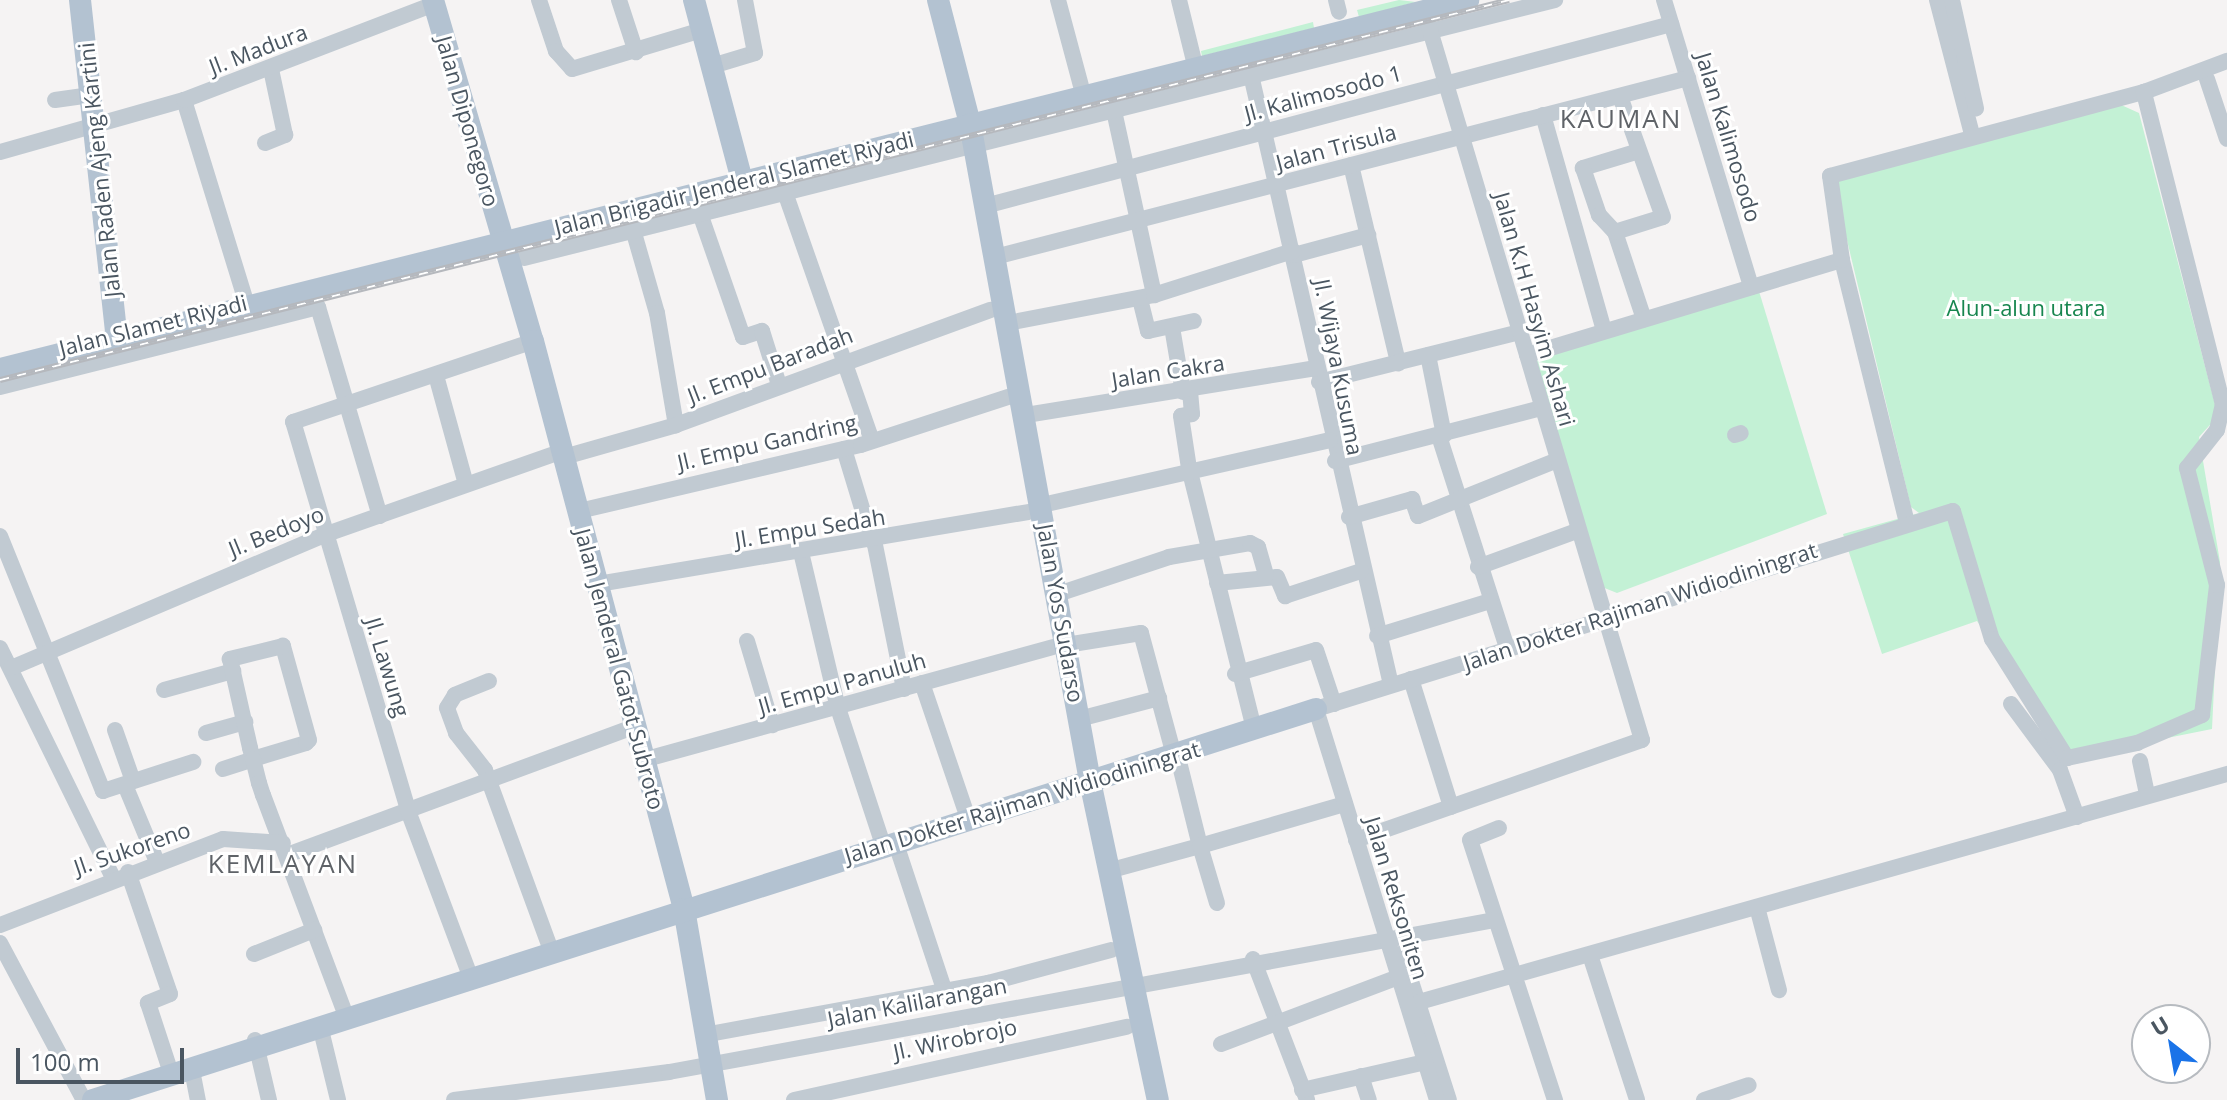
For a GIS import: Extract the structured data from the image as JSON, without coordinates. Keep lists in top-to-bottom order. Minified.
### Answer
{"streets":{"main road":["Jalan Diponegoro","Jalan Raden Ajeng Kartini","Jalan Brigadir Jenderal Slamet Riyadi","Jalan Dokter Rajiman Widiodiningrat","Jalan Yos Sudarso","Jalan Jenderal Gatot Subroto"],"street":["Jl. Madura","Jl. Kalimosodo 1","Jalan Kalimosodo","Jalan Trisula","Jalan K.H Hasyim Ashari","Jalan Slamet Riyadi","Jl. Empu Baradah","Jl. Wijaya Kusuma","Jalan Cakra","Jl. Empu Gandring","Jl. Empu Sedah","Jl. Bedoyo","Jl. Lawung","Jl. Empu Panuluh","Jl. Sukoreno","Jalan Reksoniten","Jalan Kalilarangan","Jl. Wirobrojo"]},"crossings":[["Jl. Madura","Jalan Diponegoro"],["Jl. Madura","Jalan Raden Ajeng Kartini"],["Jl. Kalimosodo 1","Jalan Kalimosodo"],["Jl. Kalimosodo 1","Jalan K.H Hasyim Ashari"],["Jl. Kalimosodo 1","Jl. Wijaya Kusuma"],["Jl. Kalimosodo 1","Jalan Yos Sudarso"],["Jalan Diponegoro","Jalan Brigadir Jenderal Slamet Riyadi"],["Jalan Diponegoro","Jalan Jenderal Gatot Subroto"],["Jalan Kalimosodo","Jalan Trisula"],["Jalan Trisula","Jalan K.H Hasyim Ashari"],["Jalan Trisula","Jl. Wijaya Kusuma"],["Jalan Trisula","Jalan Yos Sudarso"],["Jalan Raden Ajeng Kartini","Jalan Brigadir Jenderal Slamet Riyadi"],["Jalan Brigadir Jenderal Slamet Riyadi","Jalan K.H Hasyim Ashari"],["Jalan Brigadir Jenderal Slamet Riyadi","Jalan Slamet Riyadi"],["Jalan Brigadir Jenderal Slamet Riyadi","Jl. Wijaya Kusuma"],["Jalan Brigadir Jenderal Slamet Riyadi","Jalan Yos Sudarso"],["Jalan Brigadir Jenderal Slamet Riyadi","Jalan Jenderal Gatot Subroto"],["Jalan K.H Hasyim Ashari","Jalan Cakra"],["Jalan K.H Hasyim Ashari","Jalan Dokter Rajiman Widiodiningrat"],["Jalan Slamet Riyadi","Jl. Lawung"],["Jl. Empu Baradah","Jl. Wijaya Kusuma"],["Jl. Empu Baradah","Jl. Bedoyo"],["Jl. Empu Baradah","Jalan Yos Sudarso"],["Jl. Empu Baradah","Jalan Jenderal Gatot Subroto"],["Jl. Wijaya Kusuma","Jalan Cakra"],["Jl. Wijaya Kusuma","Jl. Empu Sedah"],["Jl. Wijaya Kusuma","Jalan Dokter Rajiman Widiodiningrat"],["Jalan Cakra","Jalan Yos Sudarso"],["Jl. Empu Gandring","Jalan Yos Sudarso"],["Jl. Empu Gandring","Jalan Jenderal Gatot Subroto"],["Jl. Empu Sedah","Jalan Yos Sudarso"],["Jl. Empu Sedah","Jalan Jenderal Gatot Subroto"],["Jl. Bedoyo","Jl. Lawung"],["Jl. Bedoyo","Jalan Jenderal Gatot Subroto"],["Jalan Dokter Rajiman Widiodiningrat","Jalan Yos Sudarso"],["Jalan Dokter Rajiman Widiodiningrat","Jl. Lawung"],["Jalan Dokter Rajiman Widiodiningrat","Jalan Jenderal Gatot Subroto"],["Jalan Dokter Rajiman Widiodiningrat","Jalan Reksoniten"],["Jalan Yos Sudarso","Jl. Empu Panuluh"],["Jalan Yos Sudarso","Jalan Kalilarangan"],["Jalan Yos Sudarso","Jl. Wirobrojo"],["Jalan Jenderal Gatot Subroto","Jl. Empu Panuluh"],["Jalan Jenderal Gatot Subroto","Jalan Kalilarangan"],["Jalan Reksoniten","Jalan Kalilarangan"]],"districts":["KAUMAN","KEMLAYAN"],"parks":["Alun-alun utara"],"scale_bar":"100 m","north":"top left"}
